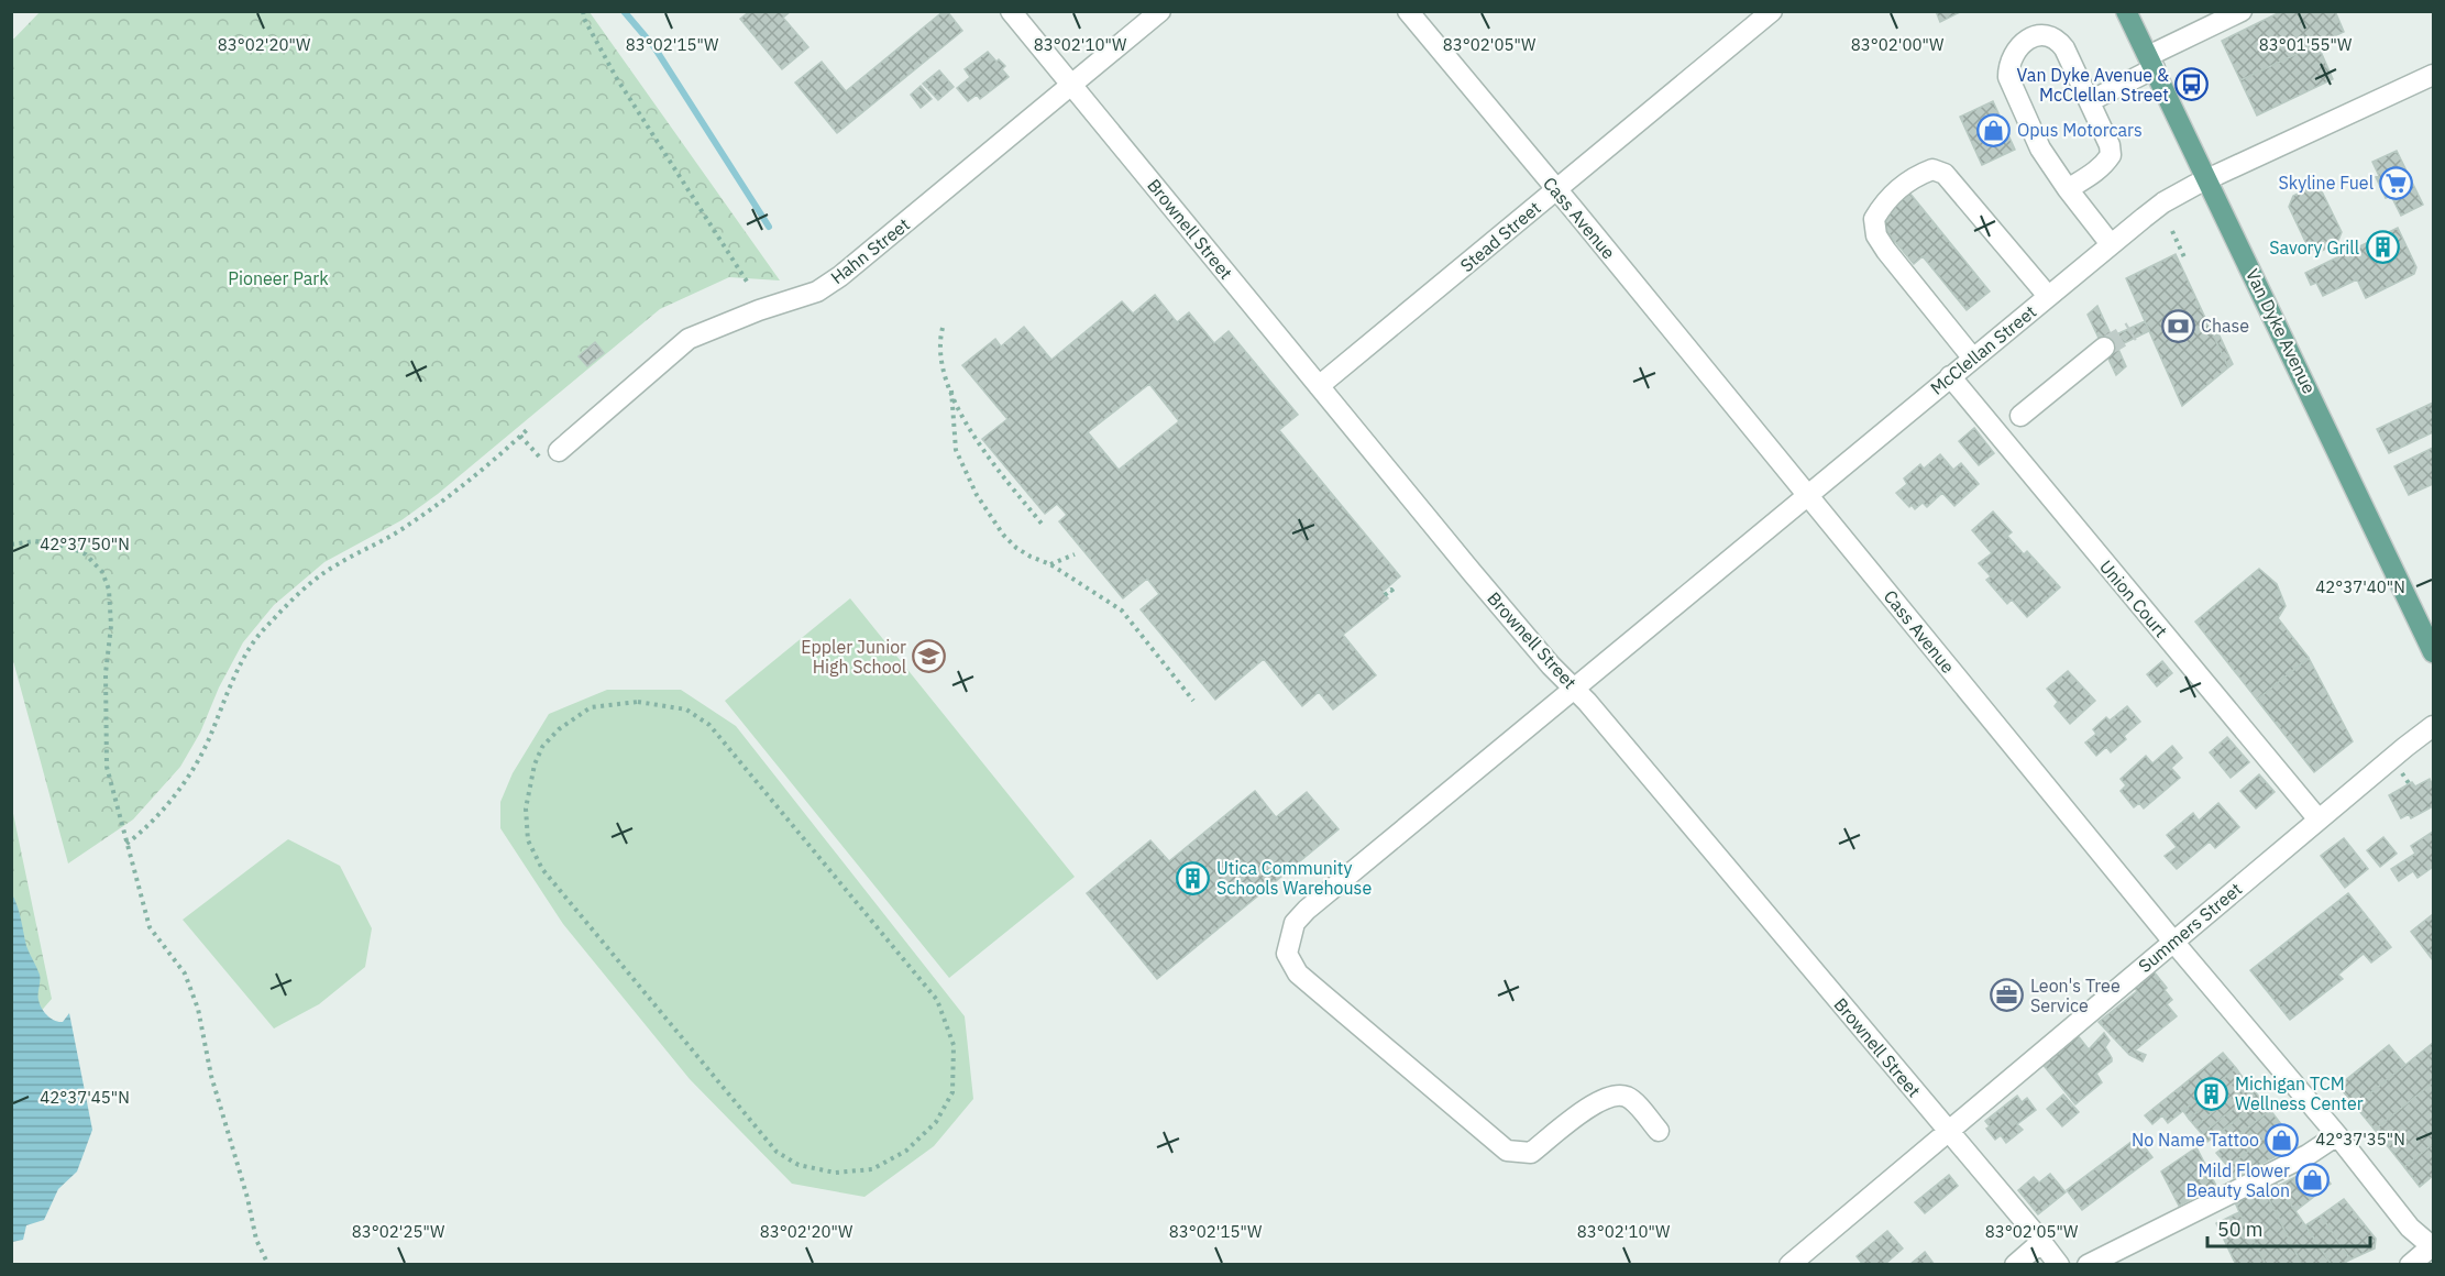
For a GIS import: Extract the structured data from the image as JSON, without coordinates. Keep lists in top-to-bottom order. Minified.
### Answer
{"streets":{"main road":["Van Dyke Avenue"],"street":["Cass Avenue","Brownell Street","Stead Street","Hahn Street","McClellan Street","Union Court","Summers Street"]},"crossings":[["Cass Avenue","Stead Street"],["Cass Avenue","McClellan Street"],["Cass Avenue","Summers Street"],["Brownell Street","Stead Street"],["Brownell Street","Hahn Street"],["Brownell Street","McClellan Street"],["Brownell Street","Summers Street"],["Van Dyke Avenue","McClellan Street"],["McClellan Street","Union Court"],["Union Court","Summers Street"]],"parks":["Pioneer Park"],"places":{"bus stop":["Van Dyke Avenue & McClellan Street"],"shop":["Opus Motorcars","No Name Tattoo","Mild Flower Beauty Salon"],"supermarket":["Skyline Fuel"],"building":["Savory Grill","Utica Community Schools Warehouse","Michigan TCM Wellness Center"],"bank":["Chase"],"school or university":["Eppler Junior High School"],"office":["Leon's Tree Service"]},"scale_bar":"50 m","coordinates":["83°02'00\"W","83°02'20\"W","83°02'15\"W","83°02'10\"W","83°02'05\"W","83°01'55\"W","42°37'50\"N","42°37'40\"N","42°37'45\"N","42°37'35\"N","83°02'25\"W"]}
